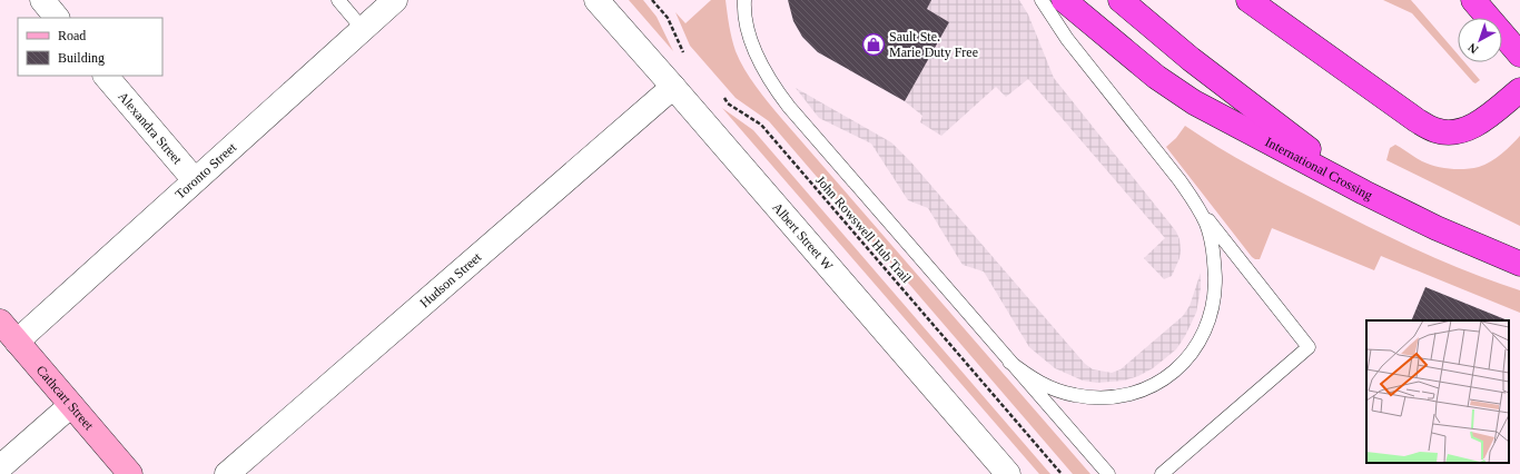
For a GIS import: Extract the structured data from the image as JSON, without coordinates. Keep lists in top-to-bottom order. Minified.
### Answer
{"streets":{"highway":["International Crossing"],"street":["Alexandra Street","Toronto Street","Albert Street W","Hudson Street","Cathcart Street"],"path":["John Rowswell Hub Trail"]},"crossings":[["Alexandra Street","Toronto Street"],["Toronto Street","Cathcart Street"],["Albert Street W","Hudson Street"]],"places":{"shop":["Sault Ste. Marie Duty Free"]},"legend":["Road","Building"],"north":"bottom left"}
